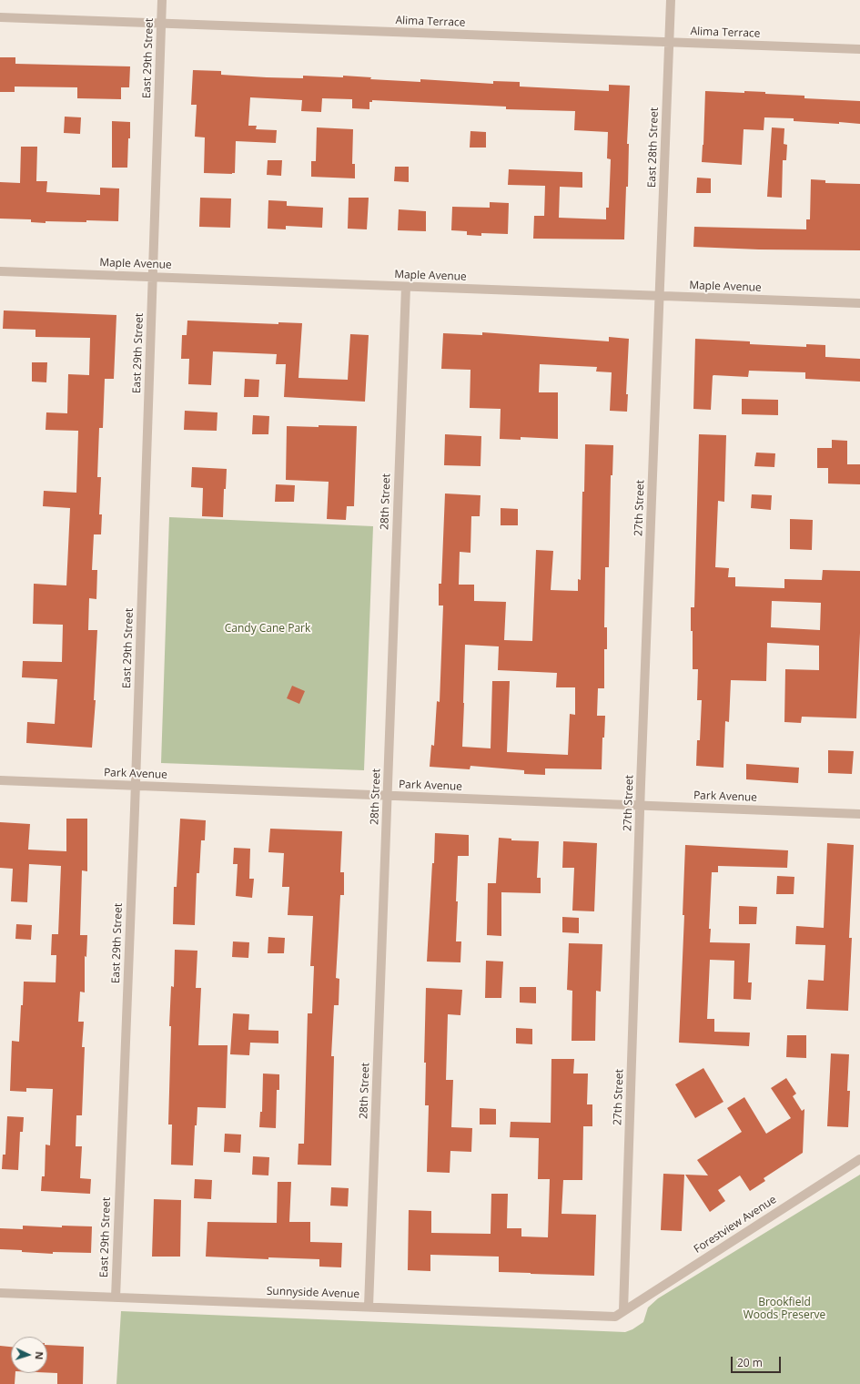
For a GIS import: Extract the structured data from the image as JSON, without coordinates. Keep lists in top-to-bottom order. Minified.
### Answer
{"streets":{"street":["Alima Terrace","East 29th Street","East 28th Street","Maple Avenue","28th Street","27th Street","Park Avenue","Forestview Avenue","Sunnyside Avenue"]},"crossings":[["Alima Terrace","East 29th Street"],["Alima Terrace","East 28th Street"],["East 29th Street","Maple Avenue"],["East 29th Street","Park Avenue"],["East 29th Street","Sunnyside Avenue"],["East 28th Street","Maple Avenue"],["East 28th Street","27th Street"],["Maple Avenue","28th Street"],["Maple Avenue","27th Street"],["28th Street","Park Avenue"],["28th Street","Sunnyside Avenue"],["27th Street","Park Avenue"],["27th Street","Forestview Avenue"],["27th Street","Sunnyside Avenue"],["Forestview Avenue","Sunnyside Avenue"]],"parks":["Candy Cane Park","Brookfield Woods Preserve"],"scale_bar":"20 m","north":"right"}
